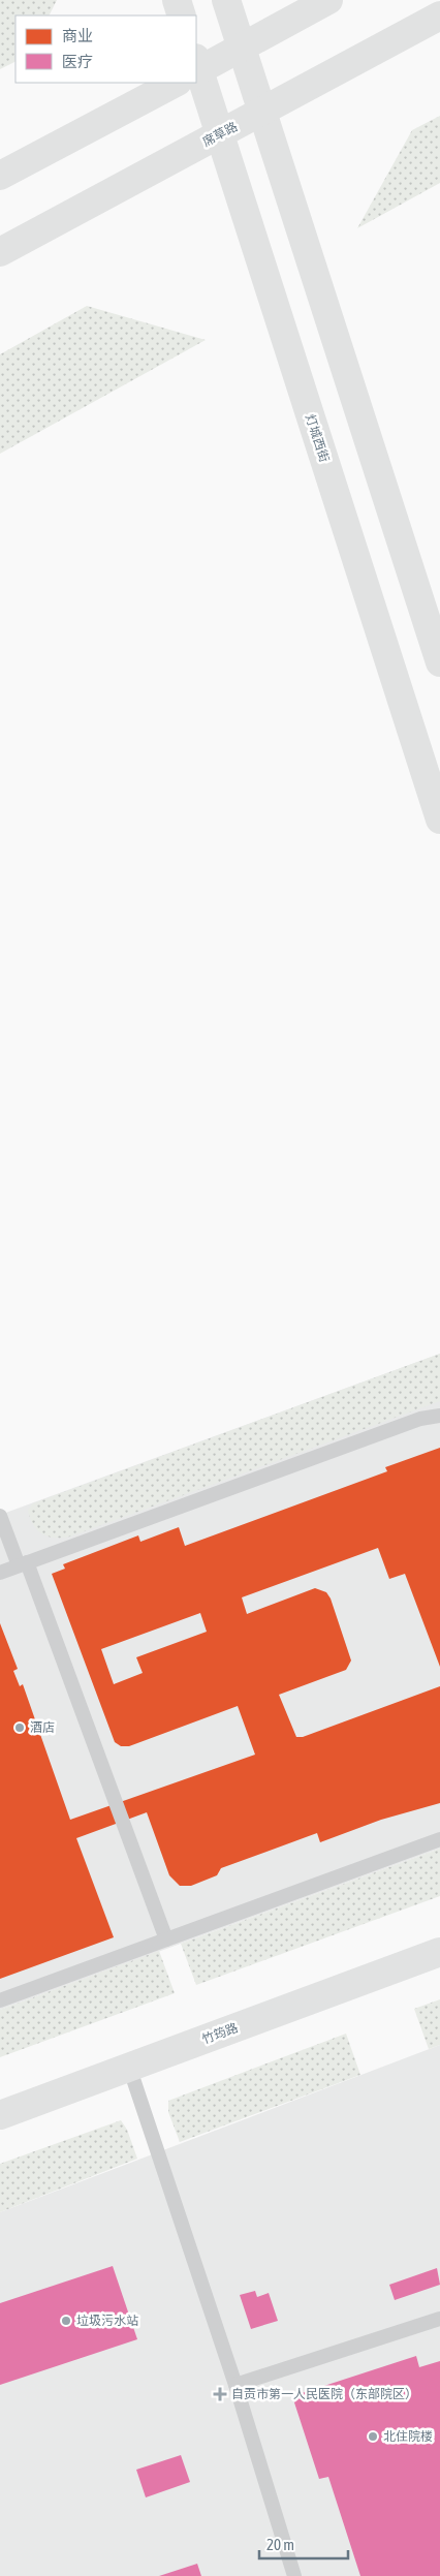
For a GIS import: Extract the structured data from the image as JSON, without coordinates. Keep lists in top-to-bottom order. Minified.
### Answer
{"streets":{"street":["席草路","灯城西街","竹筠路"]},"crossings":[["席草路","灯城西街"]],"places":{"other":["酒店","垃圾污水站","北住院楼"],"health":["自贡市第一人民医院（东部院区）"]},"legend":["商业","医疗"],"scale_bar":"20 m"}
